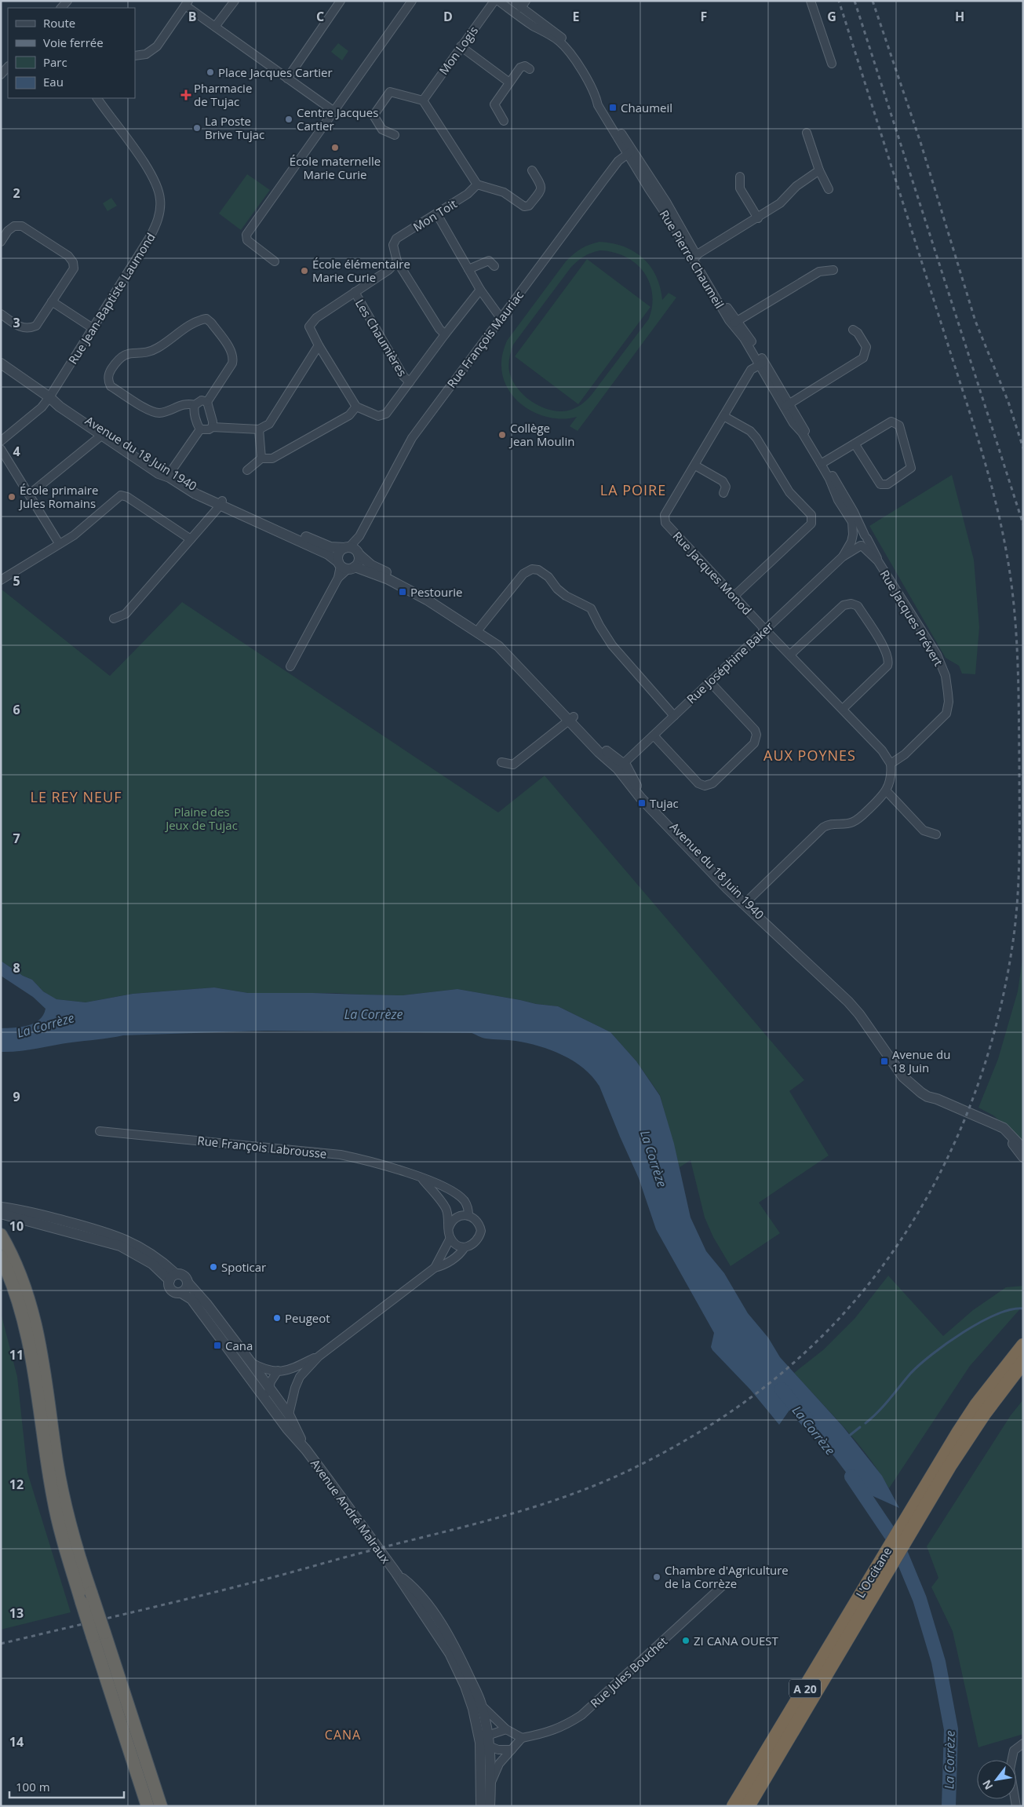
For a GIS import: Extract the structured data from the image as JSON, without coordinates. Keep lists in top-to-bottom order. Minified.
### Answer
{"streets":{"highway":["L'Occitane","A 20"],"street":["Mon Logis","Mon Toit","Rue Pierre Chaumeil","Rue Jean-Baptiste Laumond","Les Chaumières","Rue François Mauriac","Avenue du 18 Juin 1940","Rue Jacques Monod","Rue Jacques Prévert","Rue Joséphine Baker","Rue François Labrousse","Avenue André Malraux","Rue Jules Bouchet"]},"crossings":[["Mon Toit","Les Chaumières"],["Rue Pierre Chaumeil","Rue François Mauriac"],["Rue Pierre Chaumeil","Rue Jacques Monod"],["Rue Pierre Chaumeil","Rue Jacques Prévert"],["Rue Pierre Chaumeil","Rue Joséphine Baker"],["Rue Jean-Baptiste Laumond","Avenue du 18 Juin 1940"],["Rue François Mauriac","Avenue du 18 Juin 1940"],["Avenue du 18 Juin 1940","Rue Joséphine Baker"],["Rue Jacques Monod","Rue Jacques Prévert"],["Rue Jacques Monod","Rue Joséphine Baker"],["Rue Jacques Prévert","Rue Joséphine Baker"],["Rue François Labrousse","Avenue André Malraux"]],"districts":["LA POIRE","AUX POYNES","LE REY NEUF","CANA"],"water":["La Corrèze"],"parks":["Plaine des Jeux de Tujac"],"places":{"other":["Place Jacques Cartier","Centre Jacques Cartier","La Poste Brive Tujac","École maternelle Marie Curie","École élémentaire Marie Curie","Collège Jean Moulin","École primaire Jules Romains","Spoticar","Peugeot","Chambre d'Agriculture de la Corrèze","ZI CANA OUEST"],"health":["Pharmacie de Tujac"],"transit":["Chaumeil","Pestourie","Tujac","Avenue du 18 Juin","Cana"]},"legend":["Route","Voie ferrée","Parc","Eau"],"scale_bar":"100 m","north":"bottom left","grid":{"columns":["B","C","D","E","F","G","H"],"rows":["2","3","4","5","6","7","8","9","10","11","12","13","14"]}}
